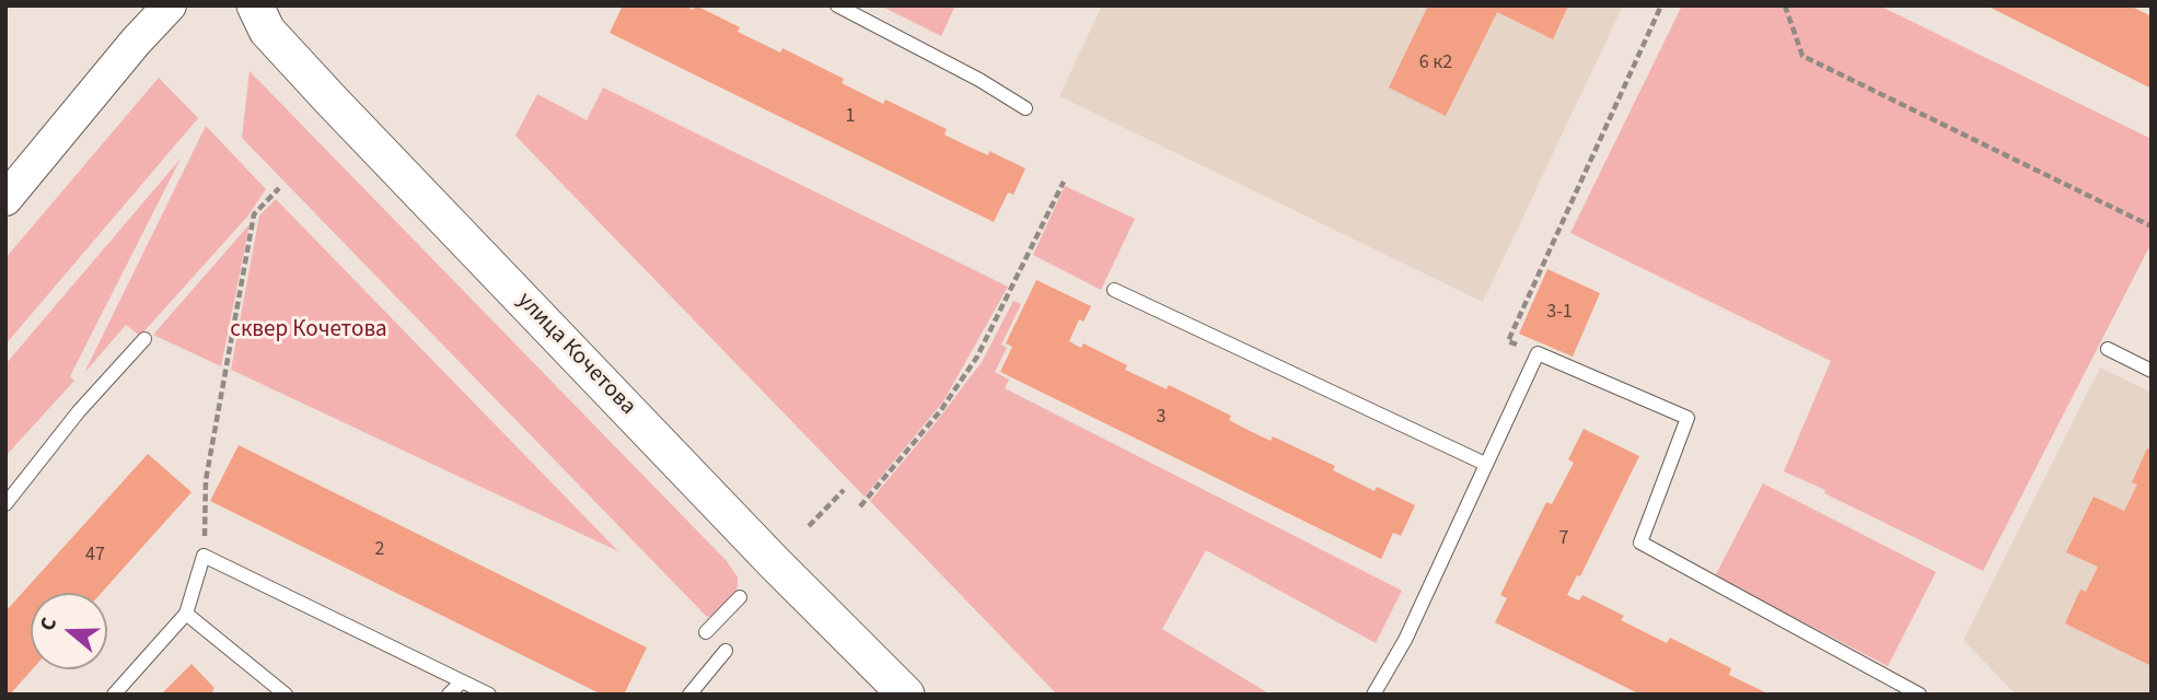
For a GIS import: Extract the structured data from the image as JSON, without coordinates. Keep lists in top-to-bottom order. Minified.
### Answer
{"streets":{"main road":["улица Кочетова"]},"parks":["сквер Кочетова"],"house_numbers":["6 к2","1","3-1","3","7","2","47"],"north":"left"}
